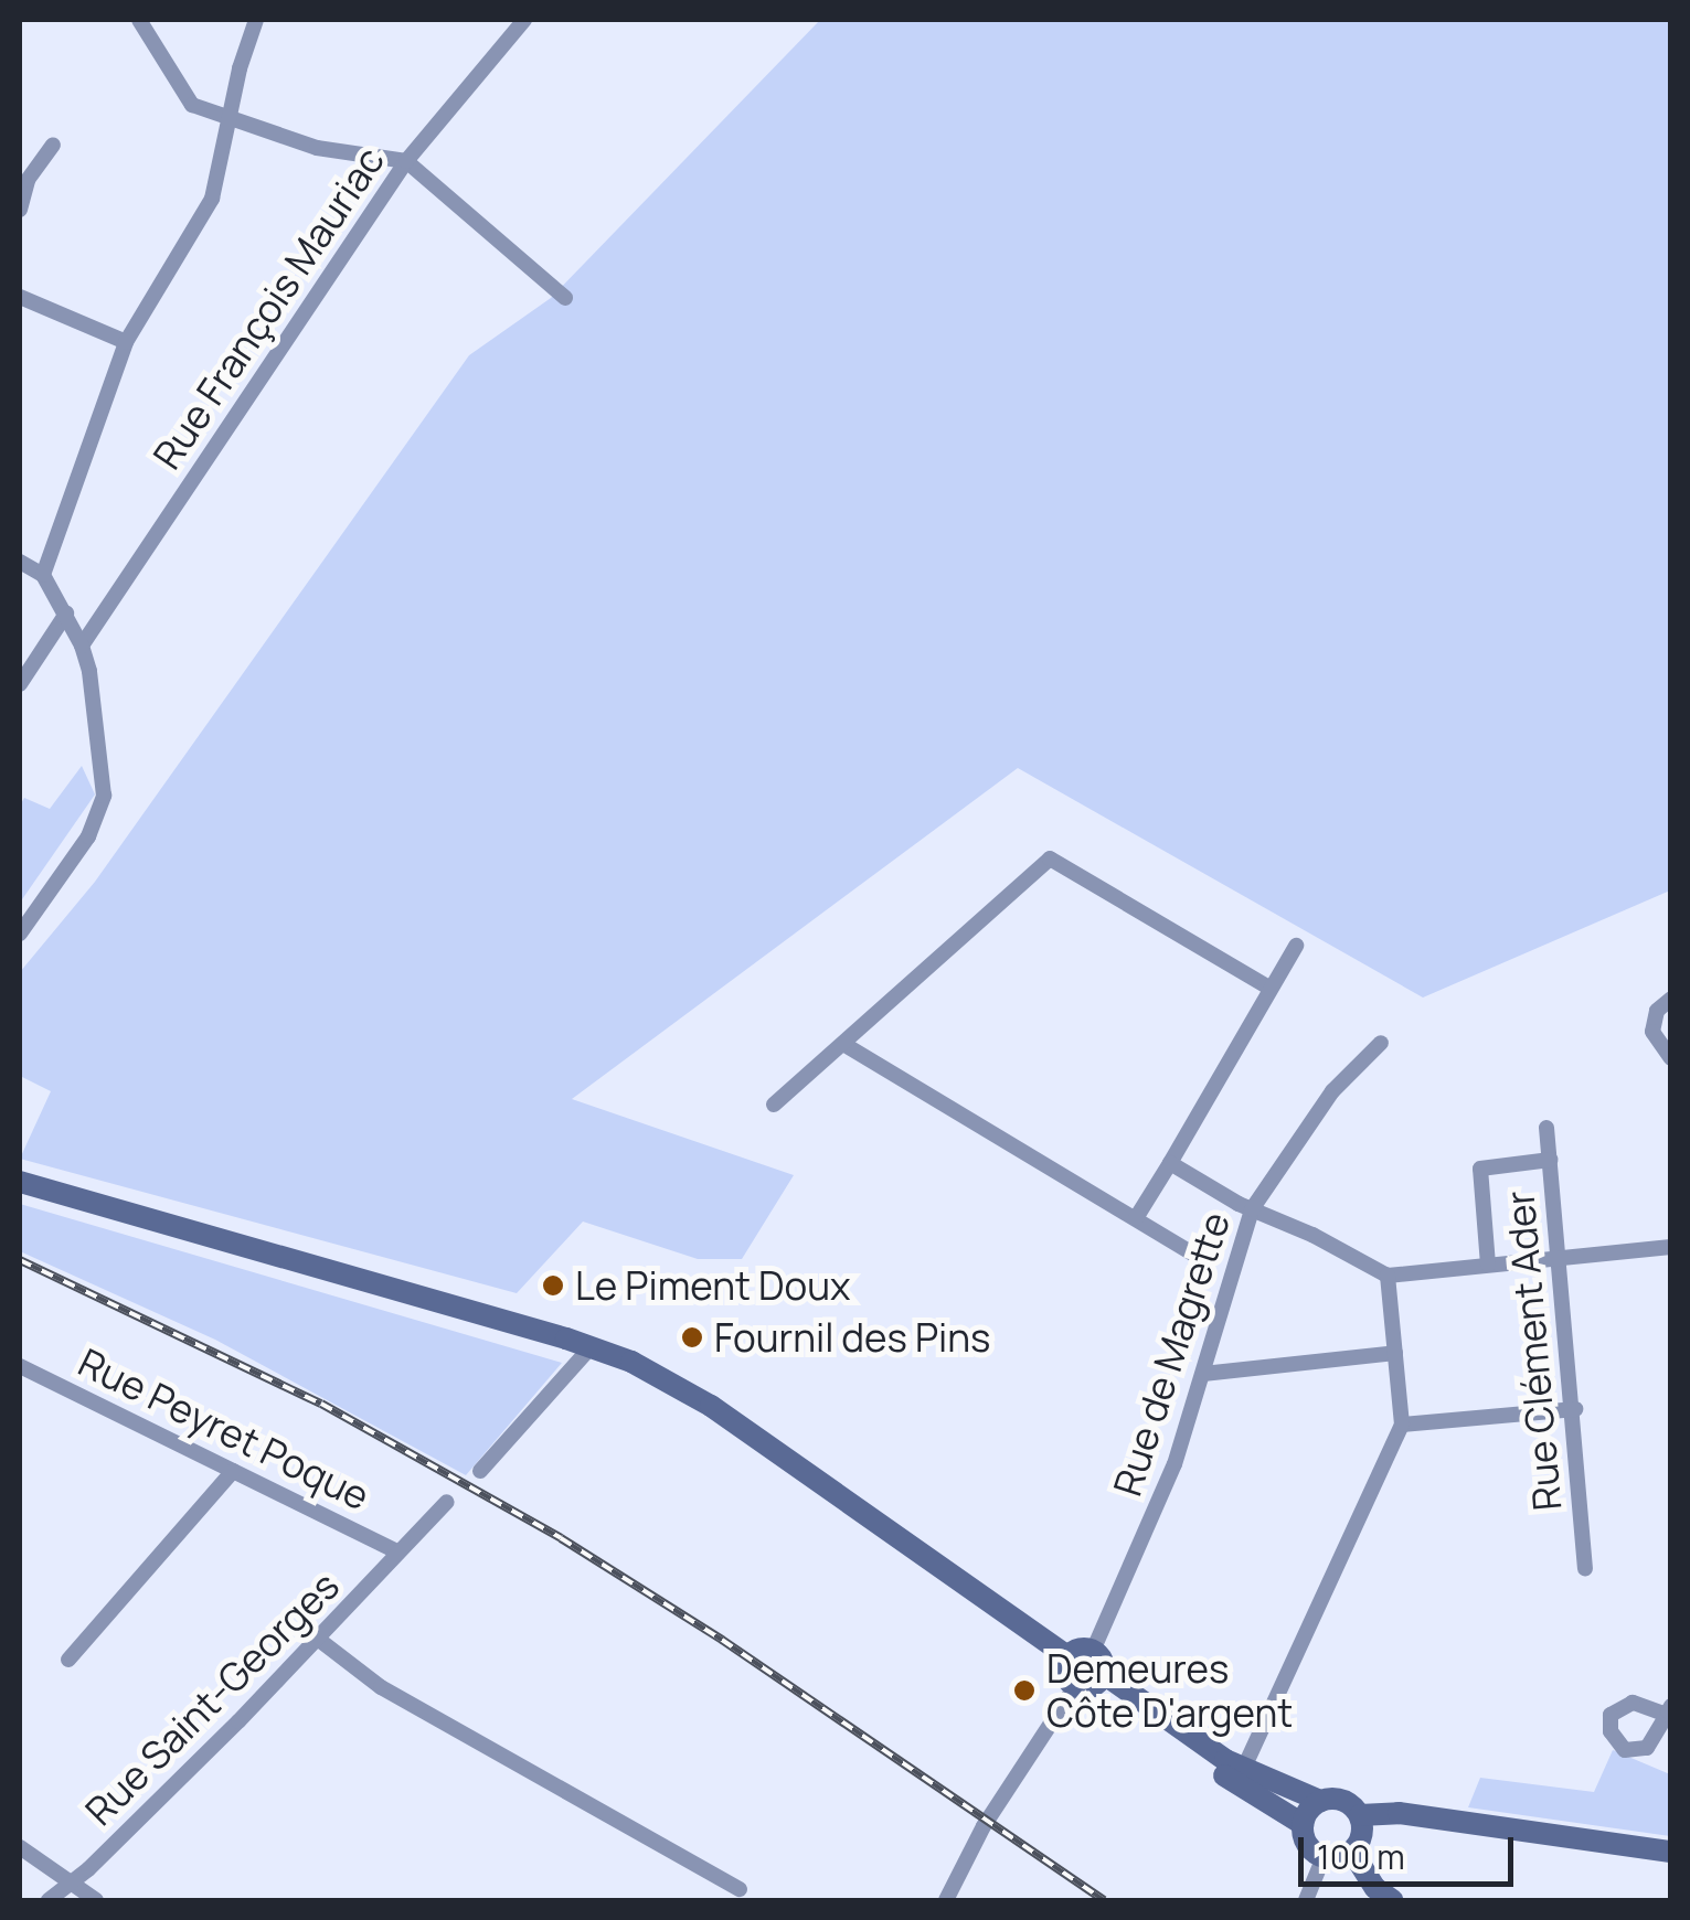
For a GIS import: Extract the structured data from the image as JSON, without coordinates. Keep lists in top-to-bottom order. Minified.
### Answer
{"streets":{"street":["Rue François Mauriac","Rue Clément Ader","Rue de Magrette","Rue Peyret Poque","Rue Saint-Georges"]},"crossings":[["Rue Peyret Poque","Rue Saint-Georges"]],"places":["Le Piment Doux","Fournil des Pins","Demeures Côte D'argent"],"scale_bar":"100 m"}
